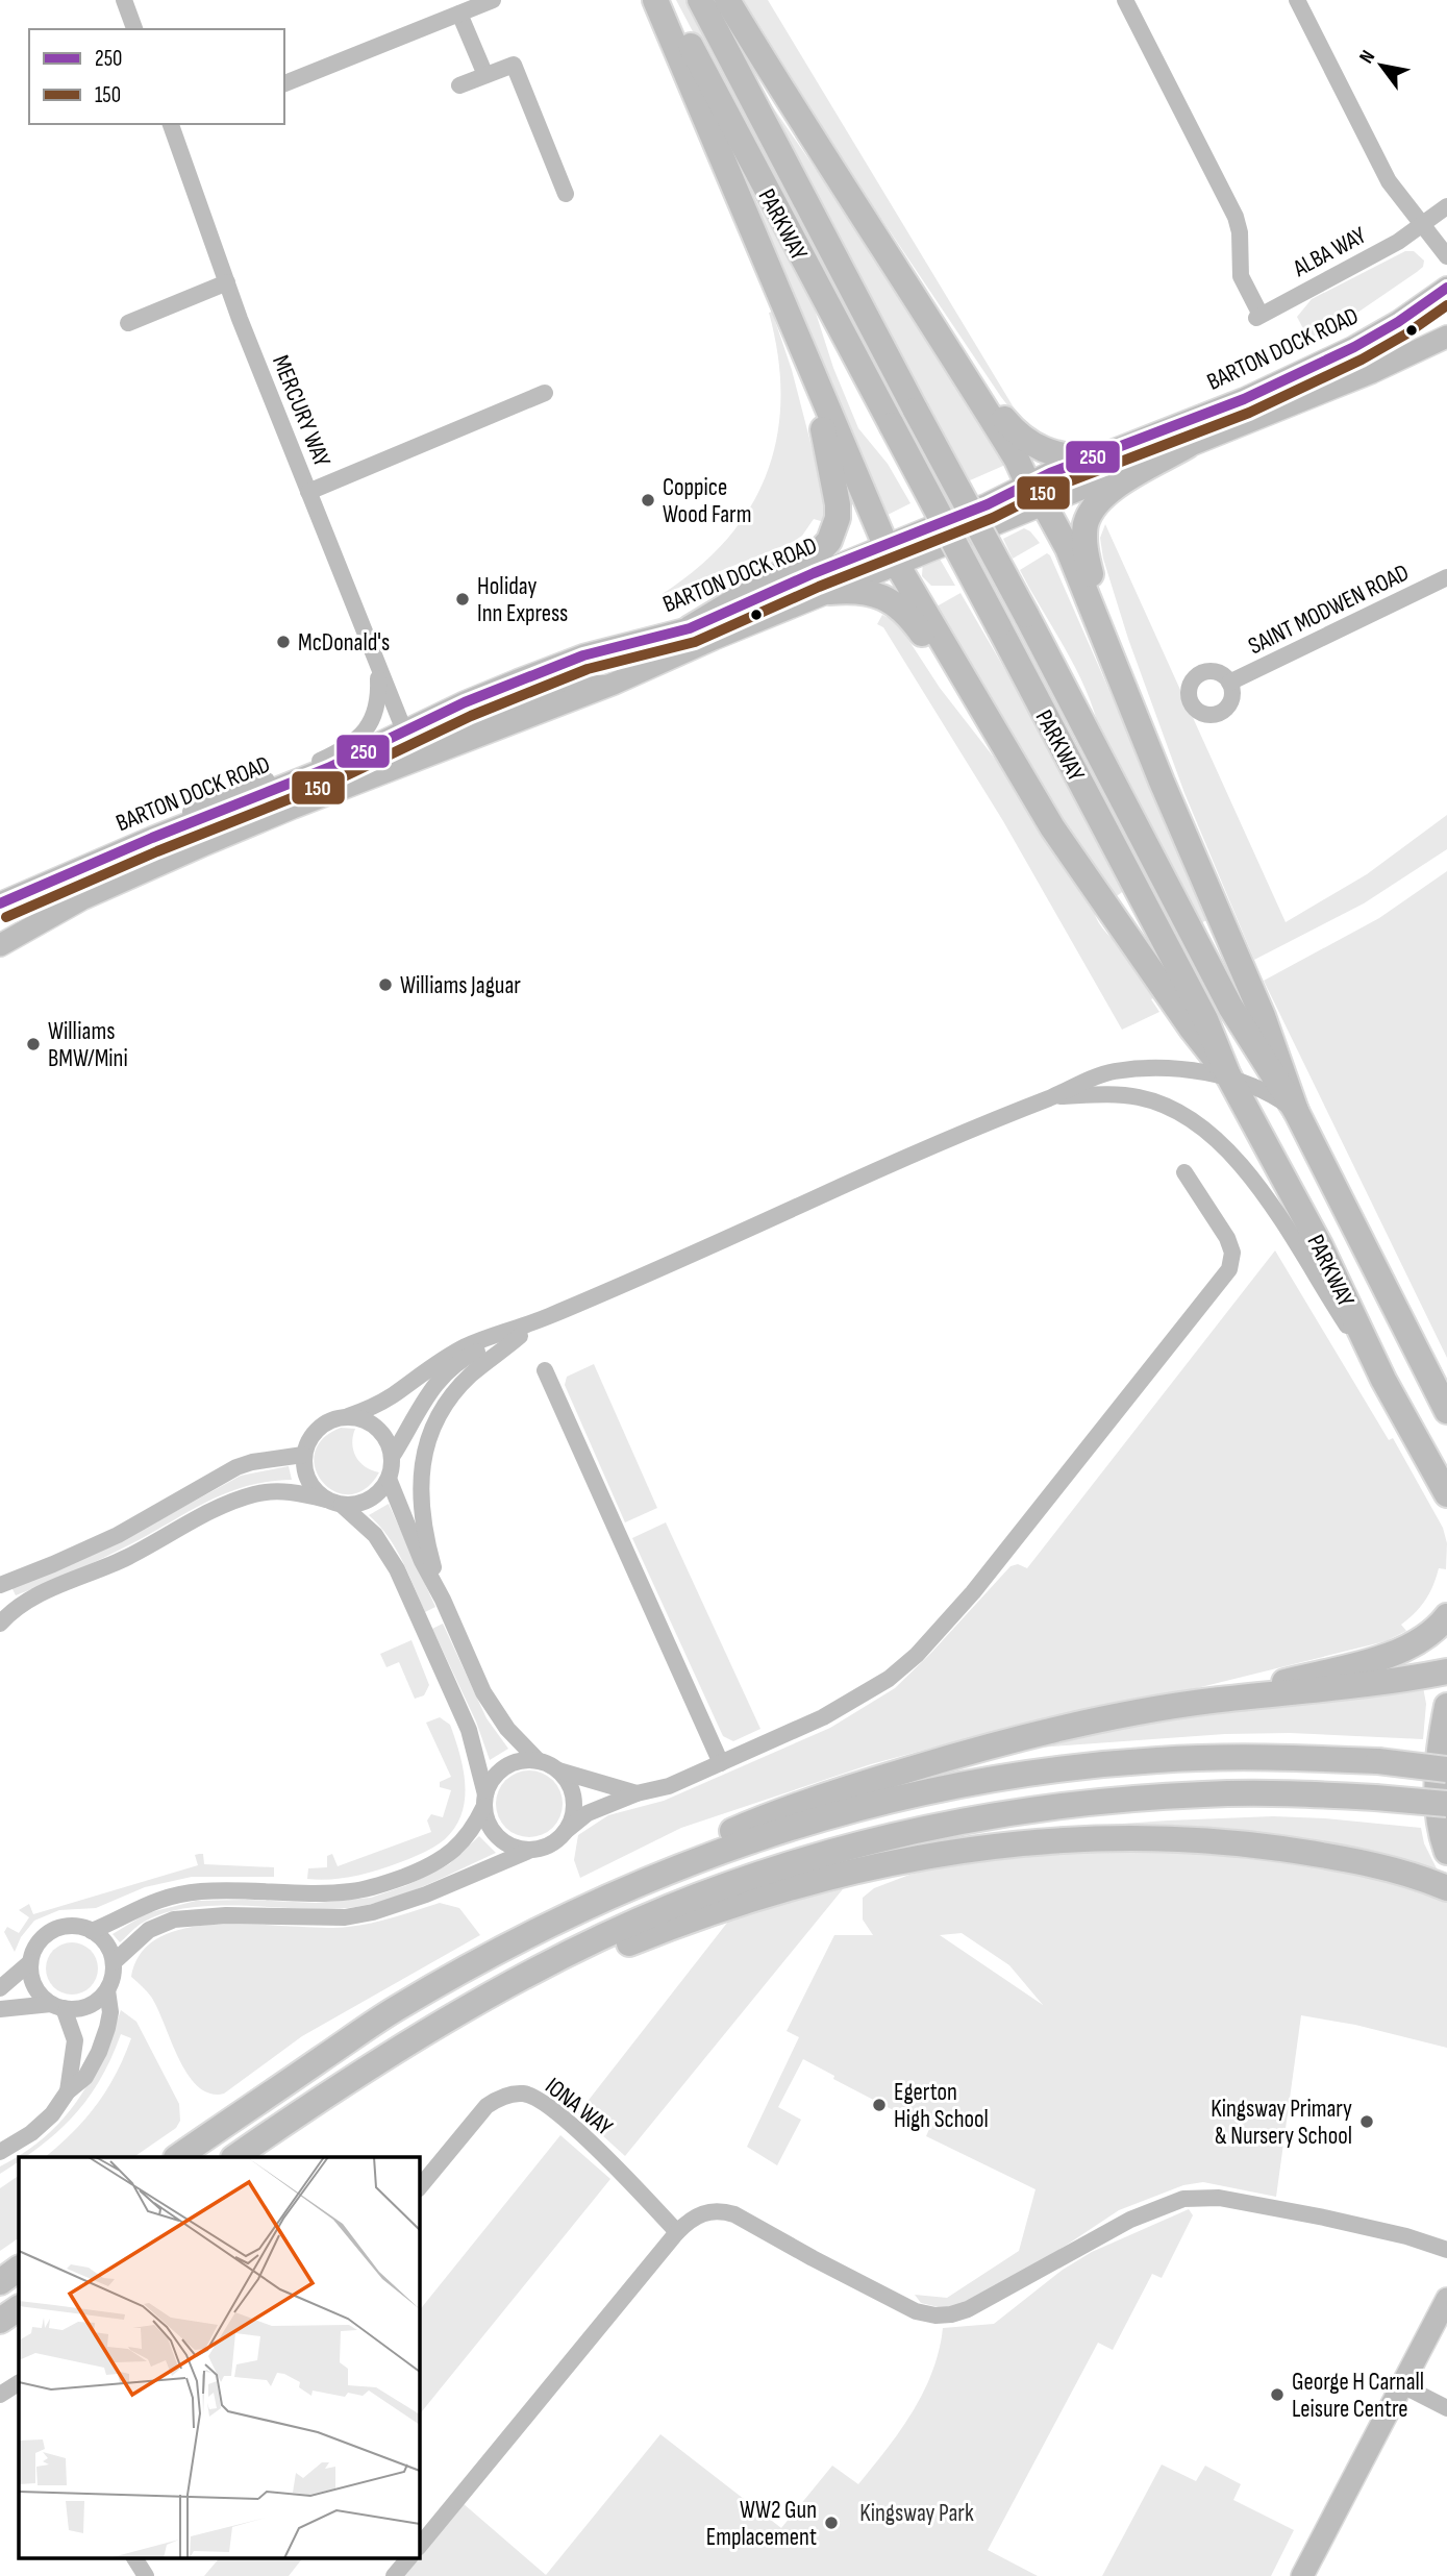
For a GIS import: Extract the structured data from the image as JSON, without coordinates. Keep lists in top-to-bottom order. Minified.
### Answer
{"streets":{"highway":["PARKWAY"],"main road":["BARTON DOCK ROAD"],"street":["ALBA WAY","MERCURY WAY","SAINT MODWEN ROAD","IONA WAY"]},"crossings":[["BARTON DOCK ROAD","MERCURY WAY"]],"parks":["Kingsway Park"],"places":["Coppice Wood Farm","Holiday Inn Express","McDonald's","Williams Jaguar","Williams BMW/Mini","Egerton High School","Kingsway Primary & Nursery School","George H Carnall Leisure Centre","WW2 Gun Emplacement"],"lines":["transit line 250","transit line 150"],"legend":["250","150"],"north":"top left"}
